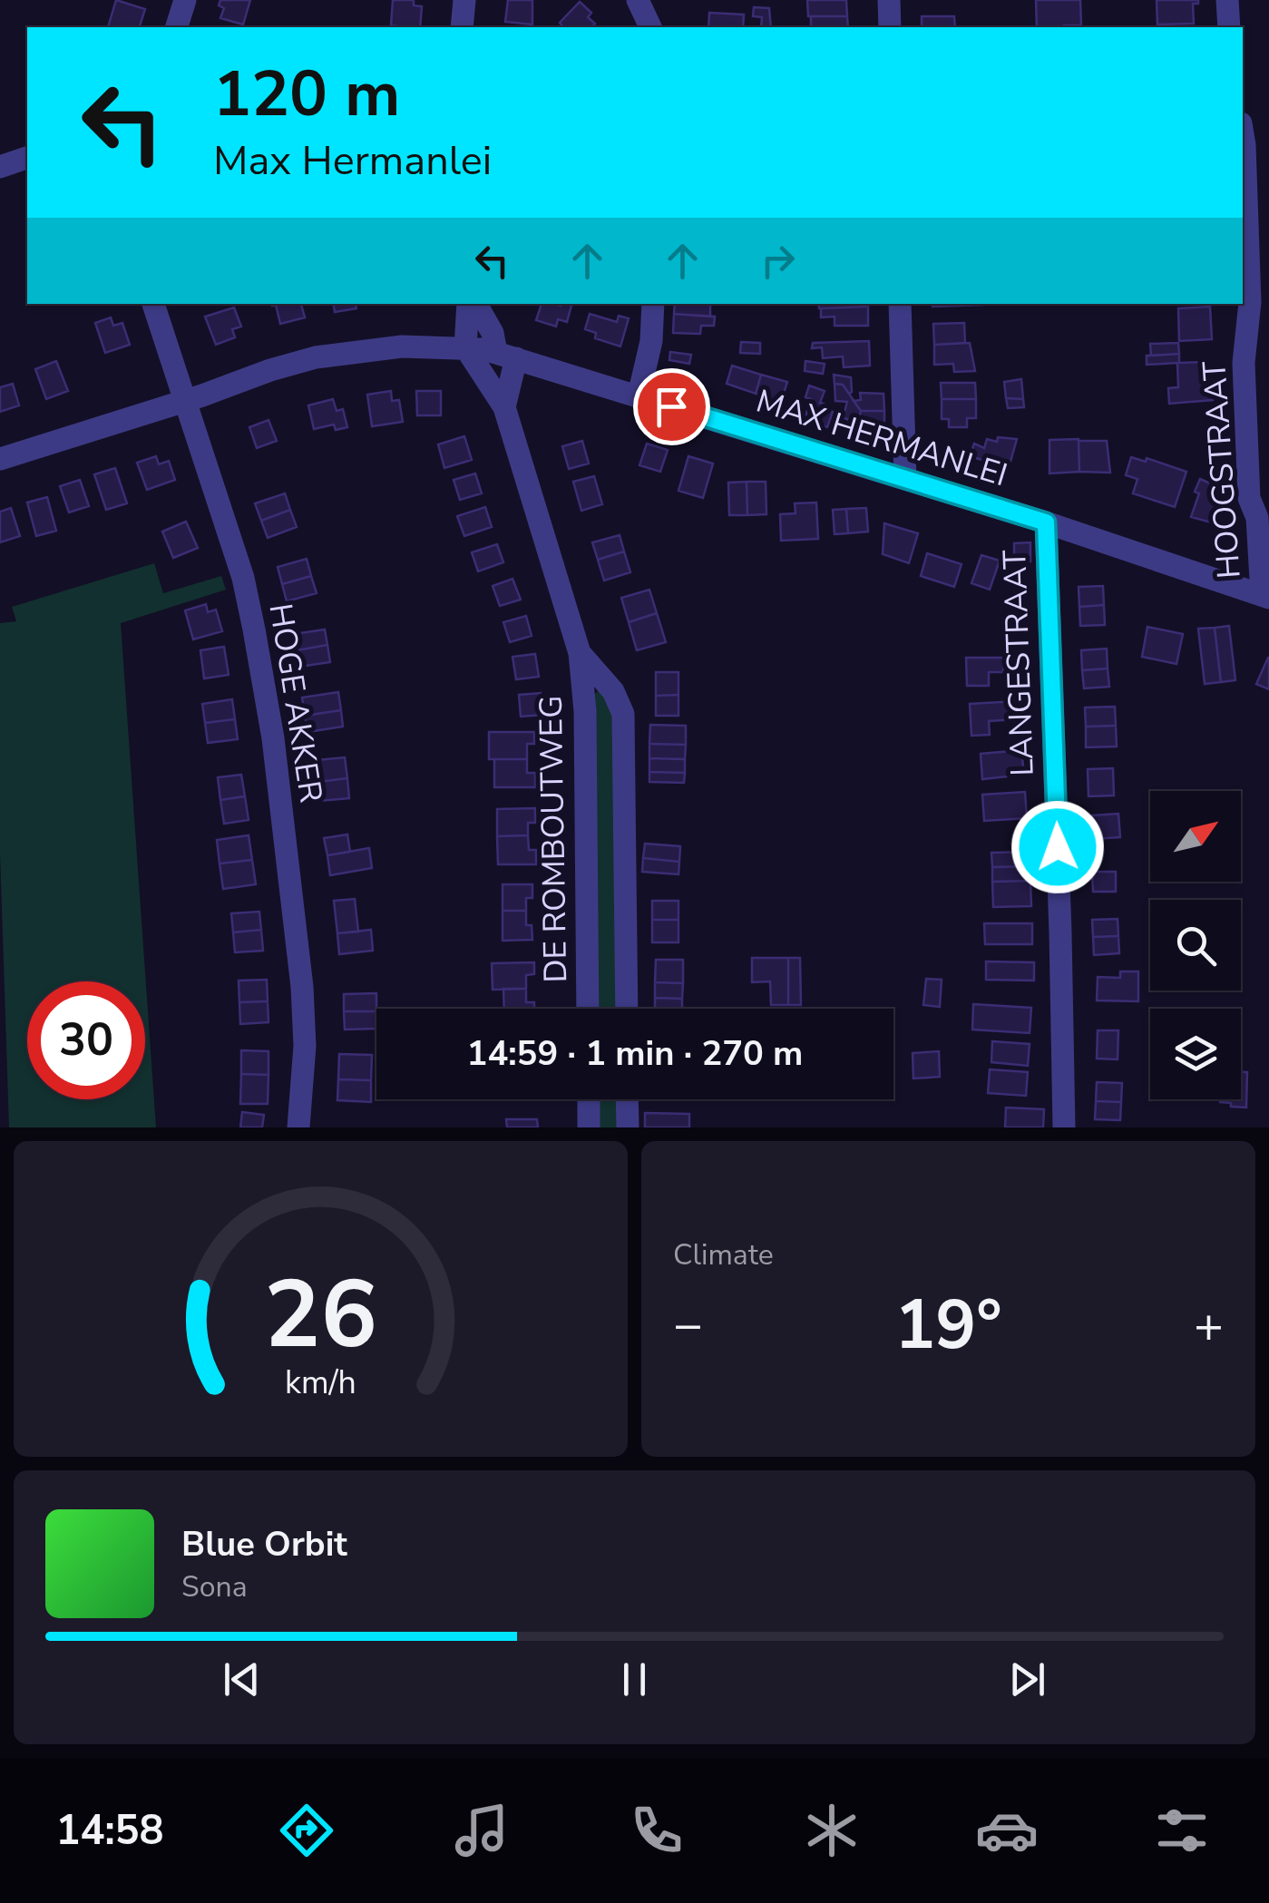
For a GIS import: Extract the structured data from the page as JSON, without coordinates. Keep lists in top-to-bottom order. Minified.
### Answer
{"streets":{"street":["MAX HERMANLEI","HOOGSTRAAT","LANGESTRAAT","HOGE AKKER","DE ROMBOUTWEG"]},"crossings":[["MAX HERMANLEI","HOOGSTRAAT"],["MAX HERMANLEI","LANGESTRAAT"],["MAX HERMANLEI","HOGE AKKER"],["MAX HERMANLEI","DE ROMBOUTWEG"]],"north":"top right","page":{"turn":["120 m","Max Hermanlei"],"limit":"30","trip":"14:59 · 1 min · 270 m","tile":"Climate","heat":["−","19°","+"],"song":["Blue Orbit","Sona"],"tabs":"14:58","gauge":["26","km/h"]}}
